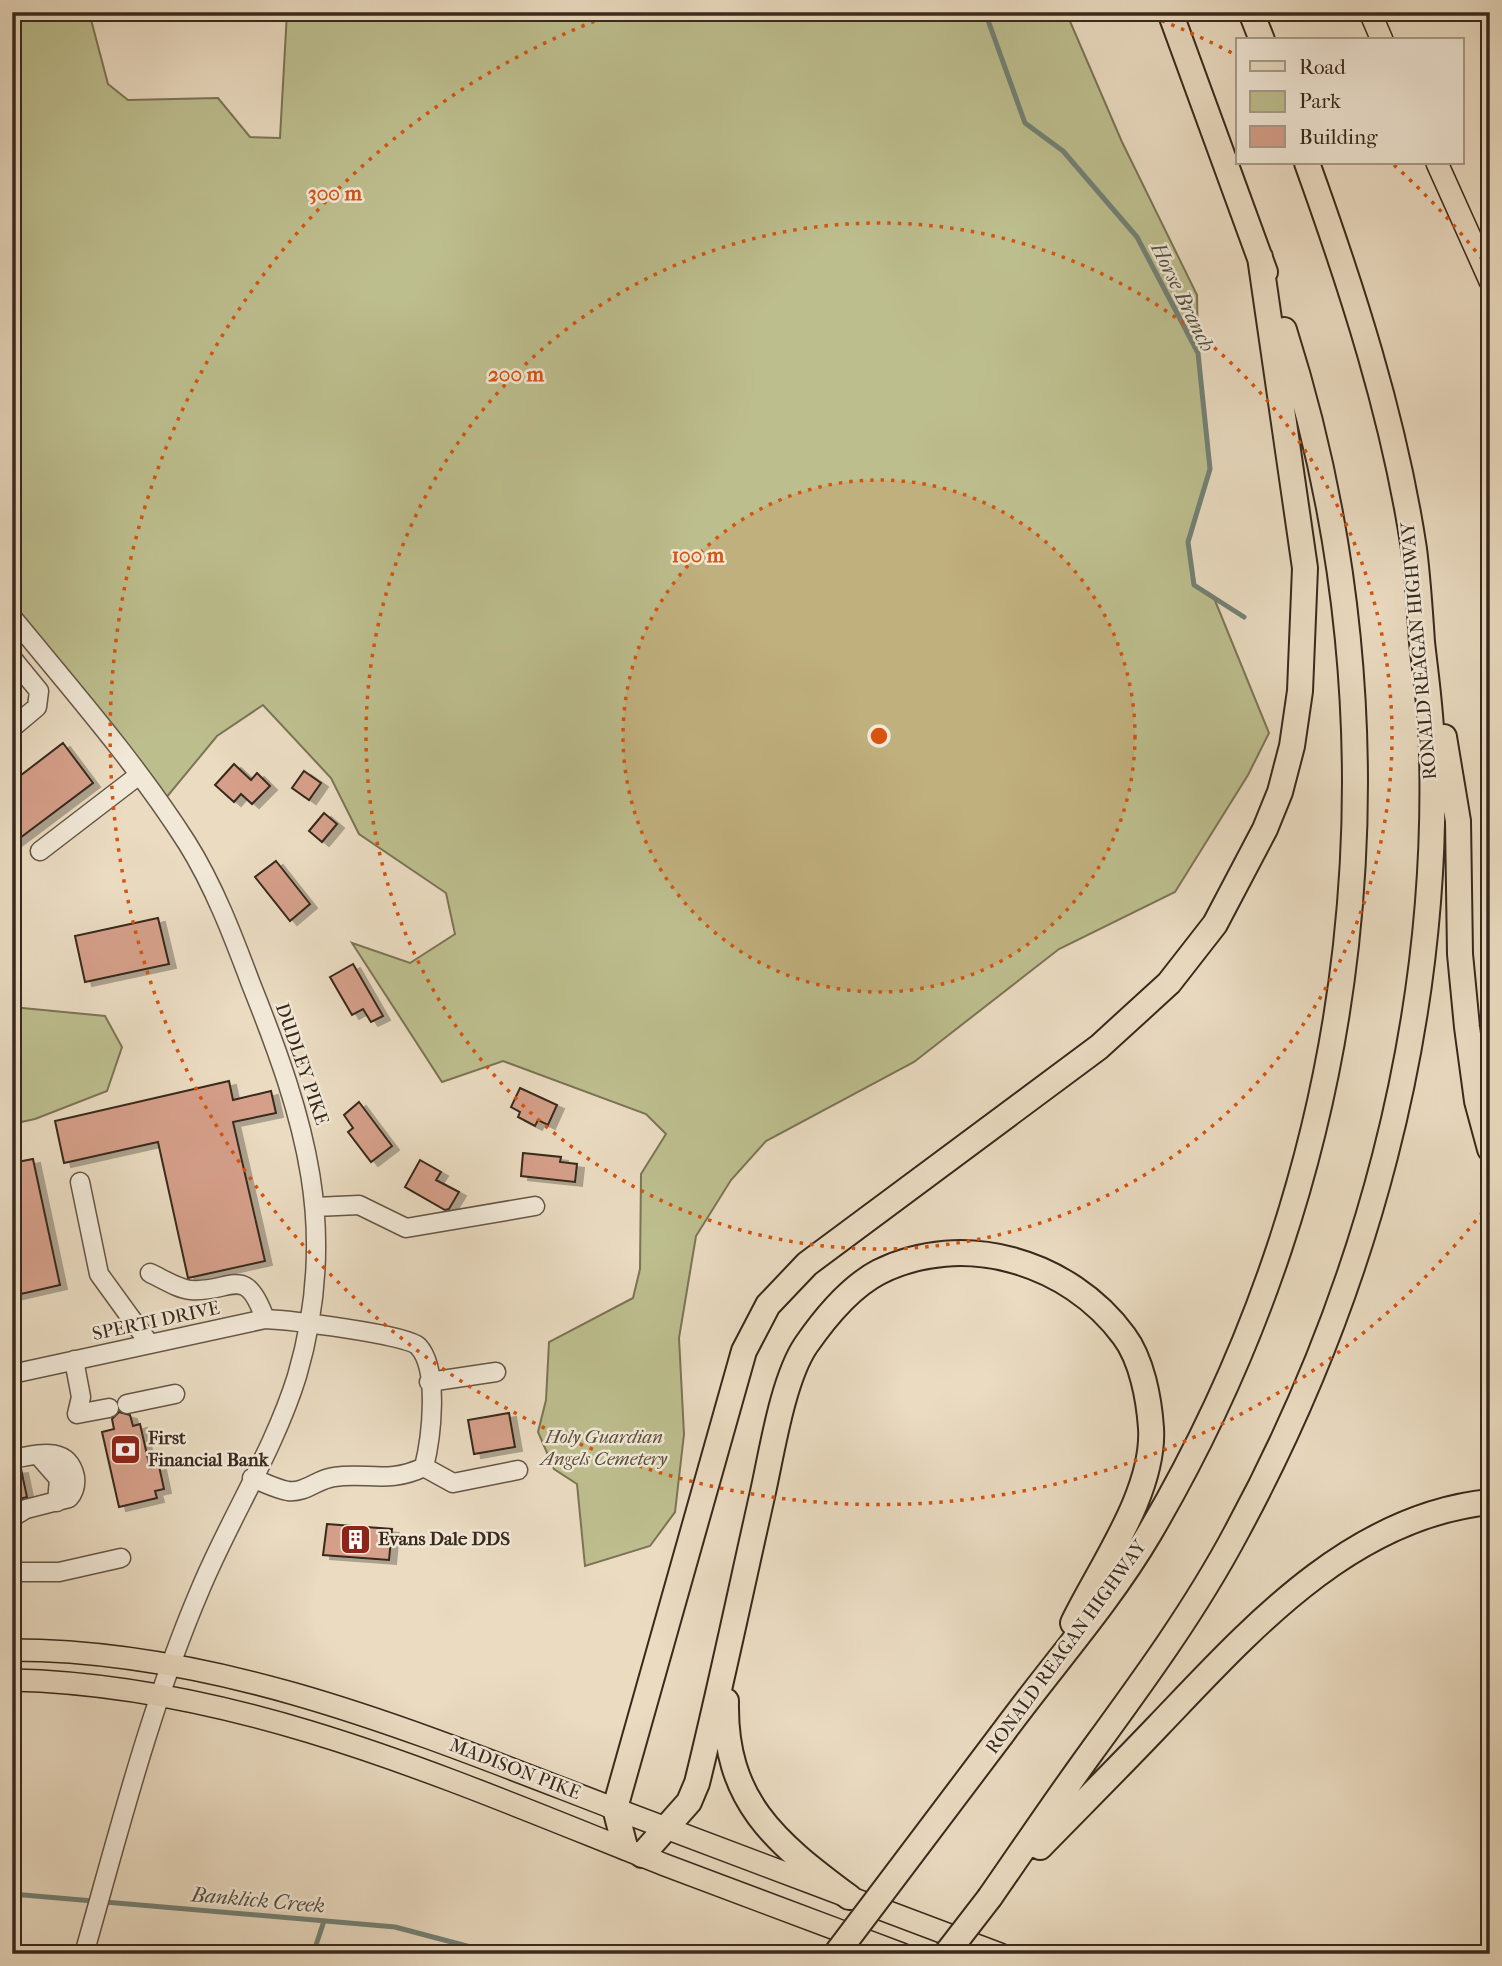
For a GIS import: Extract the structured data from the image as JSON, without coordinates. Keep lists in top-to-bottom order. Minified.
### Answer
{"streets":{"highway":["RONALD REAGAN HIGHWAY"],"main road":["MADISON PIKE"],"street":["DUDLEY PIKE","SPERTI DRIVE"]},"crossings":[["DUDLEY PIKE","SPERTI DRIVE"],["DUDLEY PIKE","MADISON PIKE"]],"water":["Horse Branch","Banklick Creek"],"parks":["Holy Guardian Angels Cemetery"],"places":{"bank":["First Financial Bank"],"building":["Evans Dale DDS"]},"legend":["Road","Park","Building"],"rings":["300 m","200 m","100 m"]}
